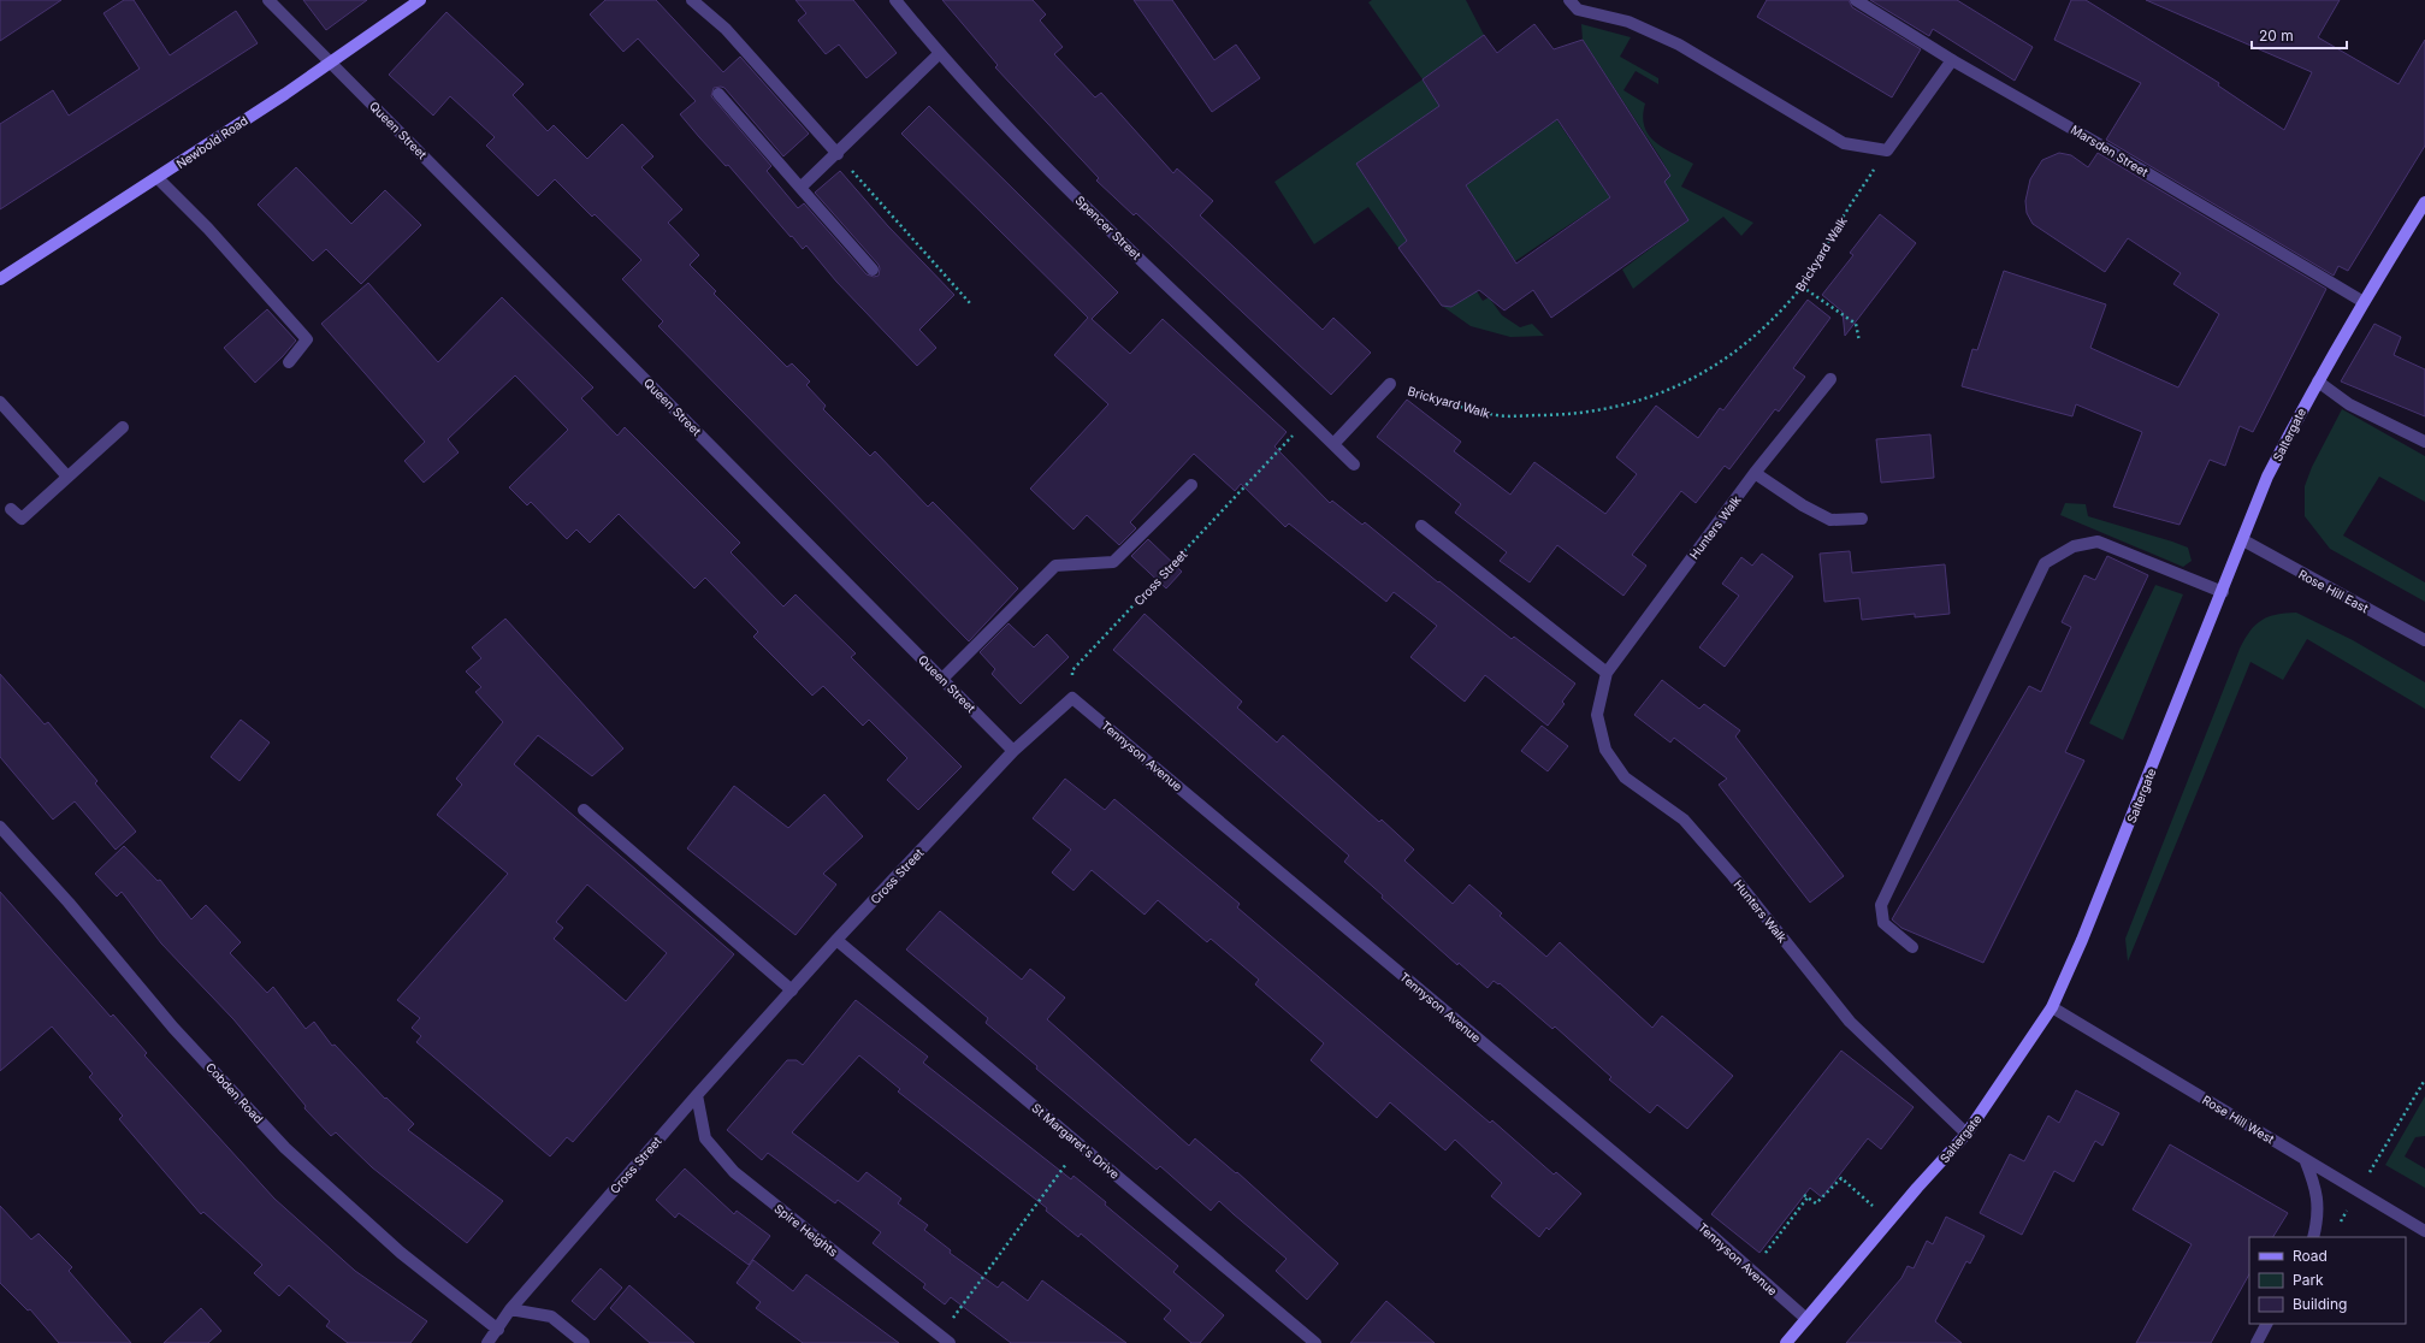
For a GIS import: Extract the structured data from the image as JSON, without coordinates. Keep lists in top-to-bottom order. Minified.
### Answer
{"streets":{"street":["Queen Street","Newbold Road","Marsden Street","Spencer Street","Saltergate","Hunters Walk","Cross Street","Rose Hill East","Tennyson Avenue","Cobden Road","Rose Hill West","St Margaret's Drive","Spire Heights"],"path":["Brickyard Walk"]},"crossings":[["Queen Street","Newbold Road"],["Queen Street","Cross Street"],["Marsden Street","Saltergate"],["Spencer Street","Cross Street"],["Saltergate","Hunters Walk"],["Saltergate","Rose Hill East"],["Saltergate","Tennyson Avenue"],["Saltergate","Rose Hill West"],["Cross Street","Tennyson Avenue"],["Cross Street","Cobden Road"],["Cross Street","St Margaret's Drive"],["Cross Street","Spire Heights"]],"legend":["Road","Park","Building"],"scale_bar":"20 m"}
